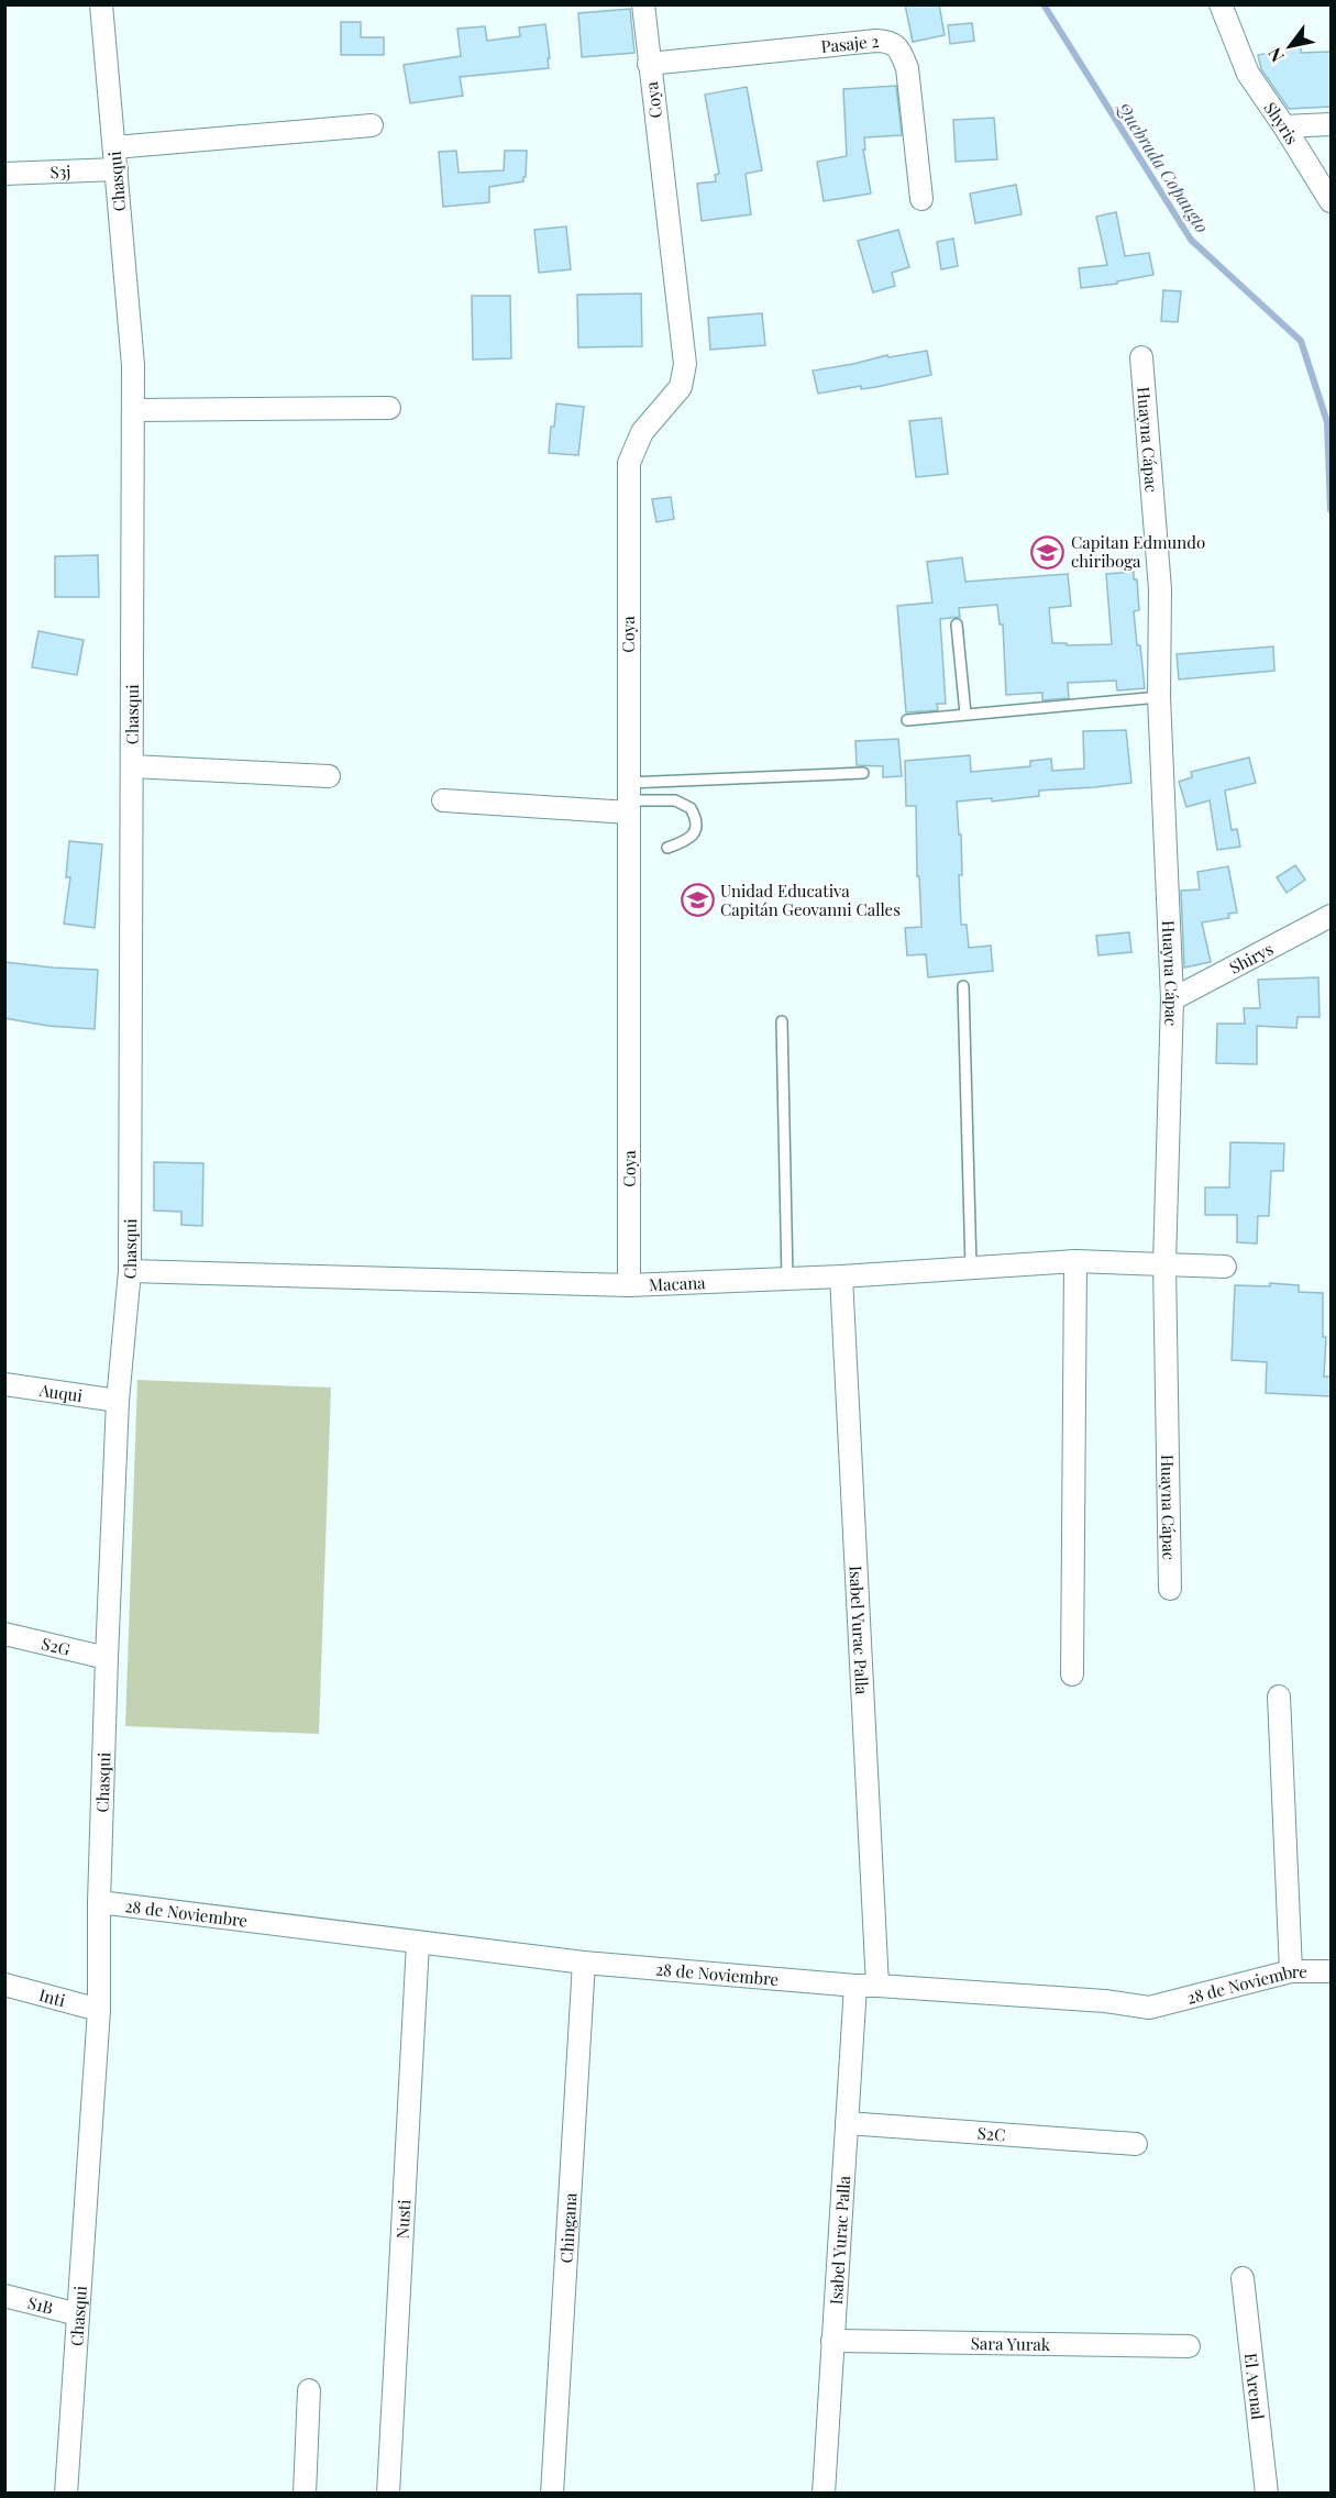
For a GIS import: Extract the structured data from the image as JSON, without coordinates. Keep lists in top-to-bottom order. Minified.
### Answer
{"streets":{"street":["Pasaje 2","Coya","Shyris","S3j","Chasqui","Huayna Cápac","Shirys","Macana","Auqui","Isabel Yurac Palla","S2G","28 de Noviembre","Inti","S2C","Nusti","Chingana","S1B","Sara Yurak","El Arenal"]},"crossings":[["Pasaje 2","Coya"],["Coya","Macana"],["S3j","Chasqui"],["Chasqui","Macana"],["Chasqui","Auqui"],["Chasqui","S2G"],["Chasqui","28 de Noviembre"],["Chasqui","Inti"],["Chasqui","S1B"],["Huayna Cápac","Shirys"],["Huayna Cápac","Macana"],["Macana","Isabel Yurac Palla"],["Isabel Yurac Palla","28 de Noviembre"],["Isabel Yurac Palla","S2C"],["Isabel Yurac Palla","Sara Yurak"],["28 de Noviembre","Nusti"],["28 de Noviembre","Chingana"]],"water":["Quebrada Copaugto"],"places":{"school or university":["Capitan Edmundo chiriboga","Unidad Educativa Capitán Geovanni Calles"]},"north":"bottom left"}
